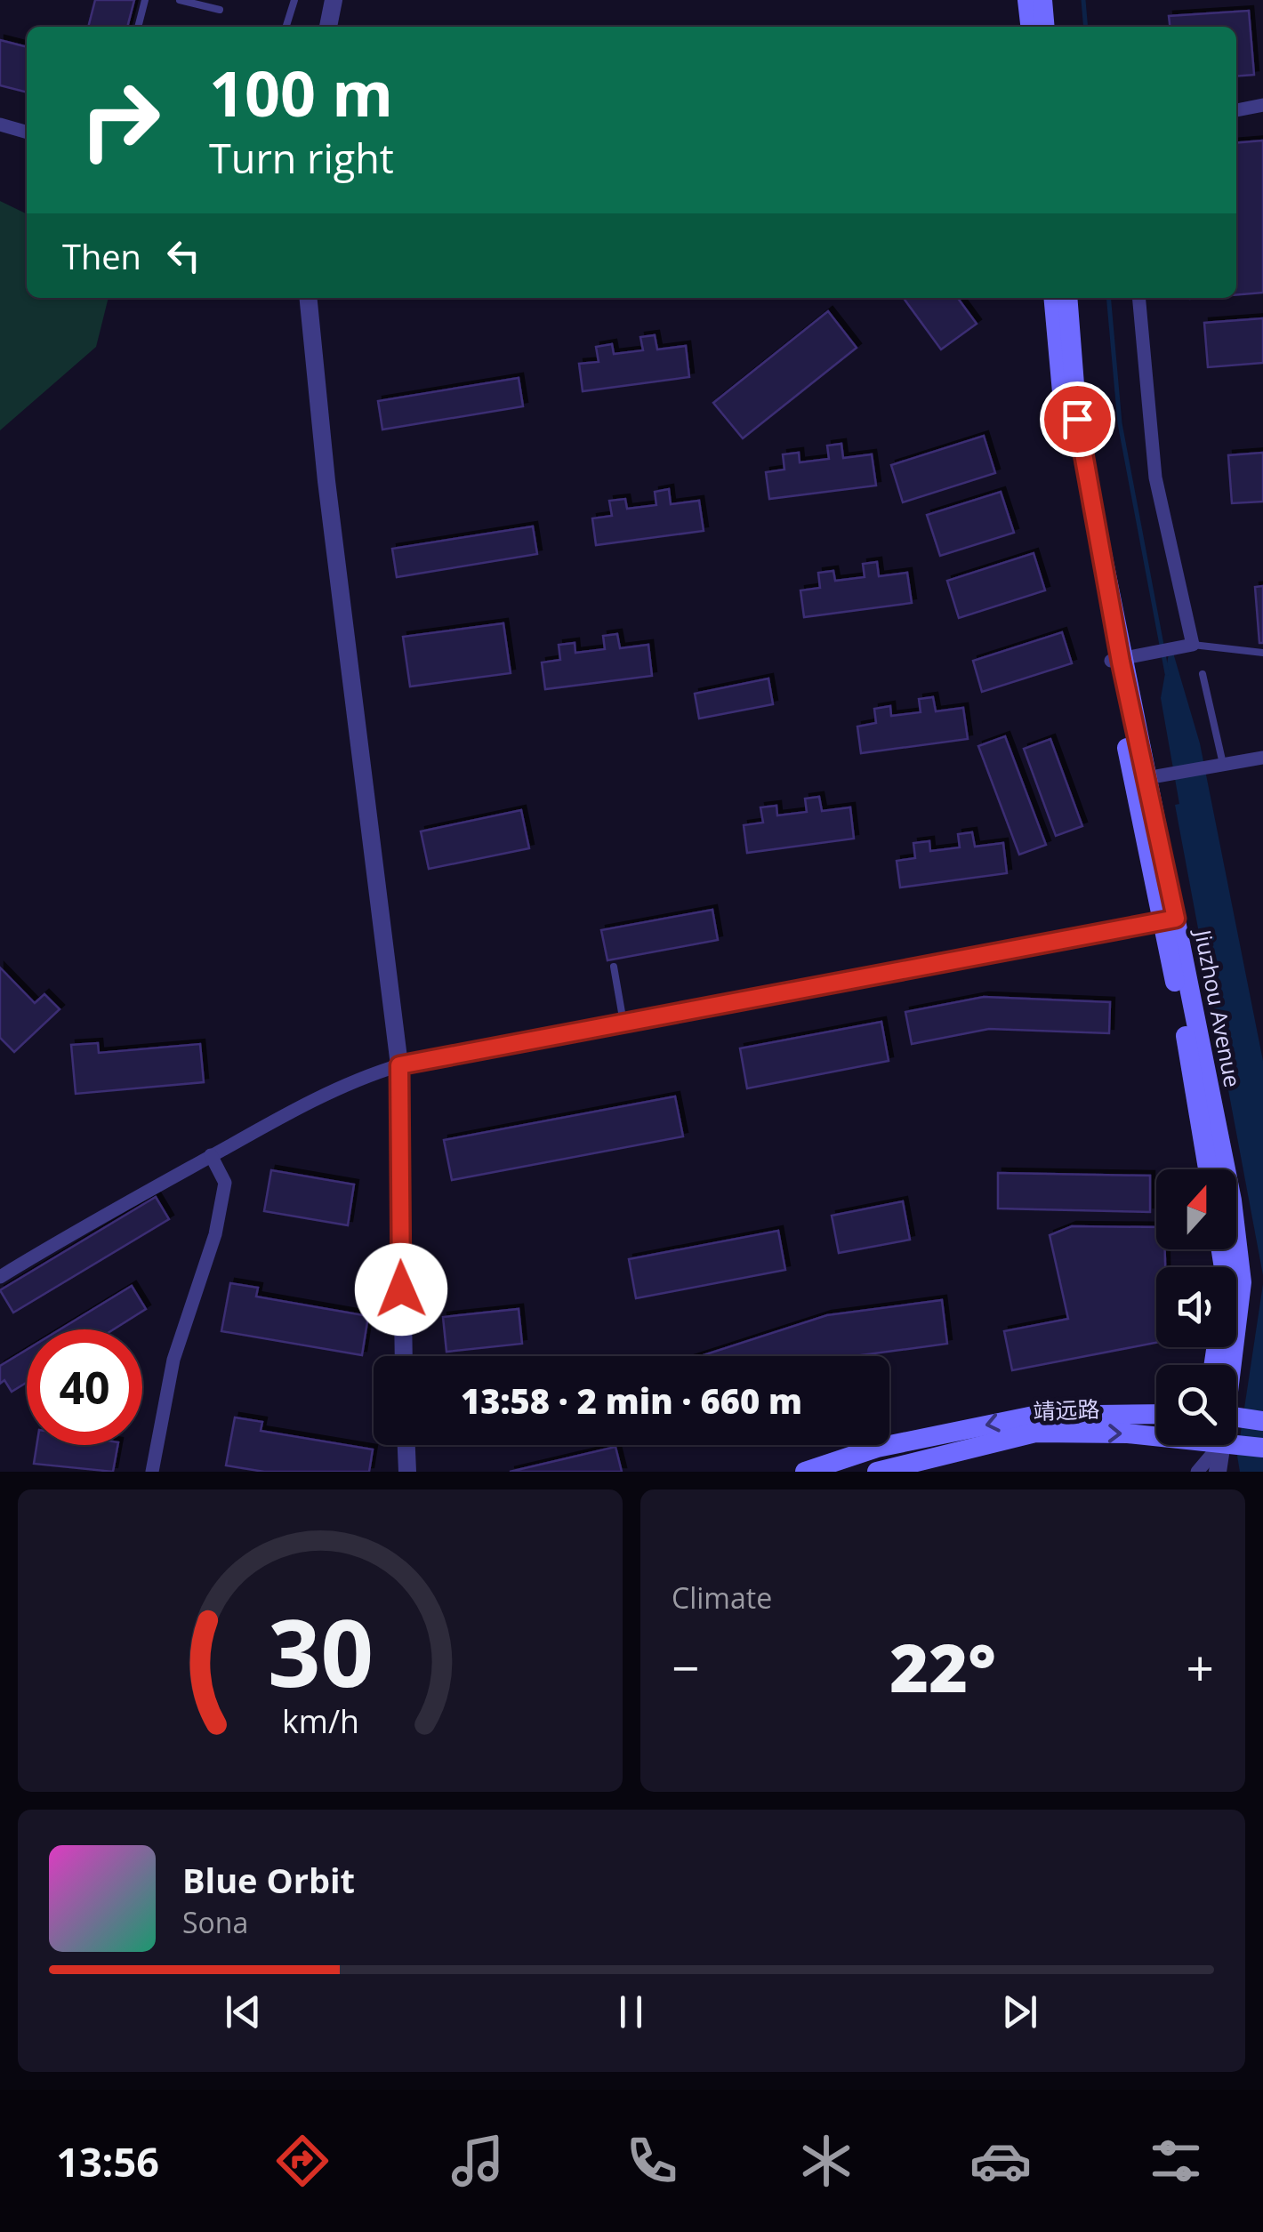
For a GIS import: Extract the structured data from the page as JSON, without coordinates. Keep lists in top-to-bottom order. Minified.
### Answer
{"streets":{"main road":["Jiuzhou Avenue","靖远路"]},"north":"top","page":{"turn":["100 m","Turn right"],"then":"Then","limit":"40","trip":"13:58 · 2 min · 660 m","tile":"Climate","heat":["−","22°","+"],"song":["Blue Orbit","Sona"],"tabs":"13:56","gauge":["30","km/h"]}}
